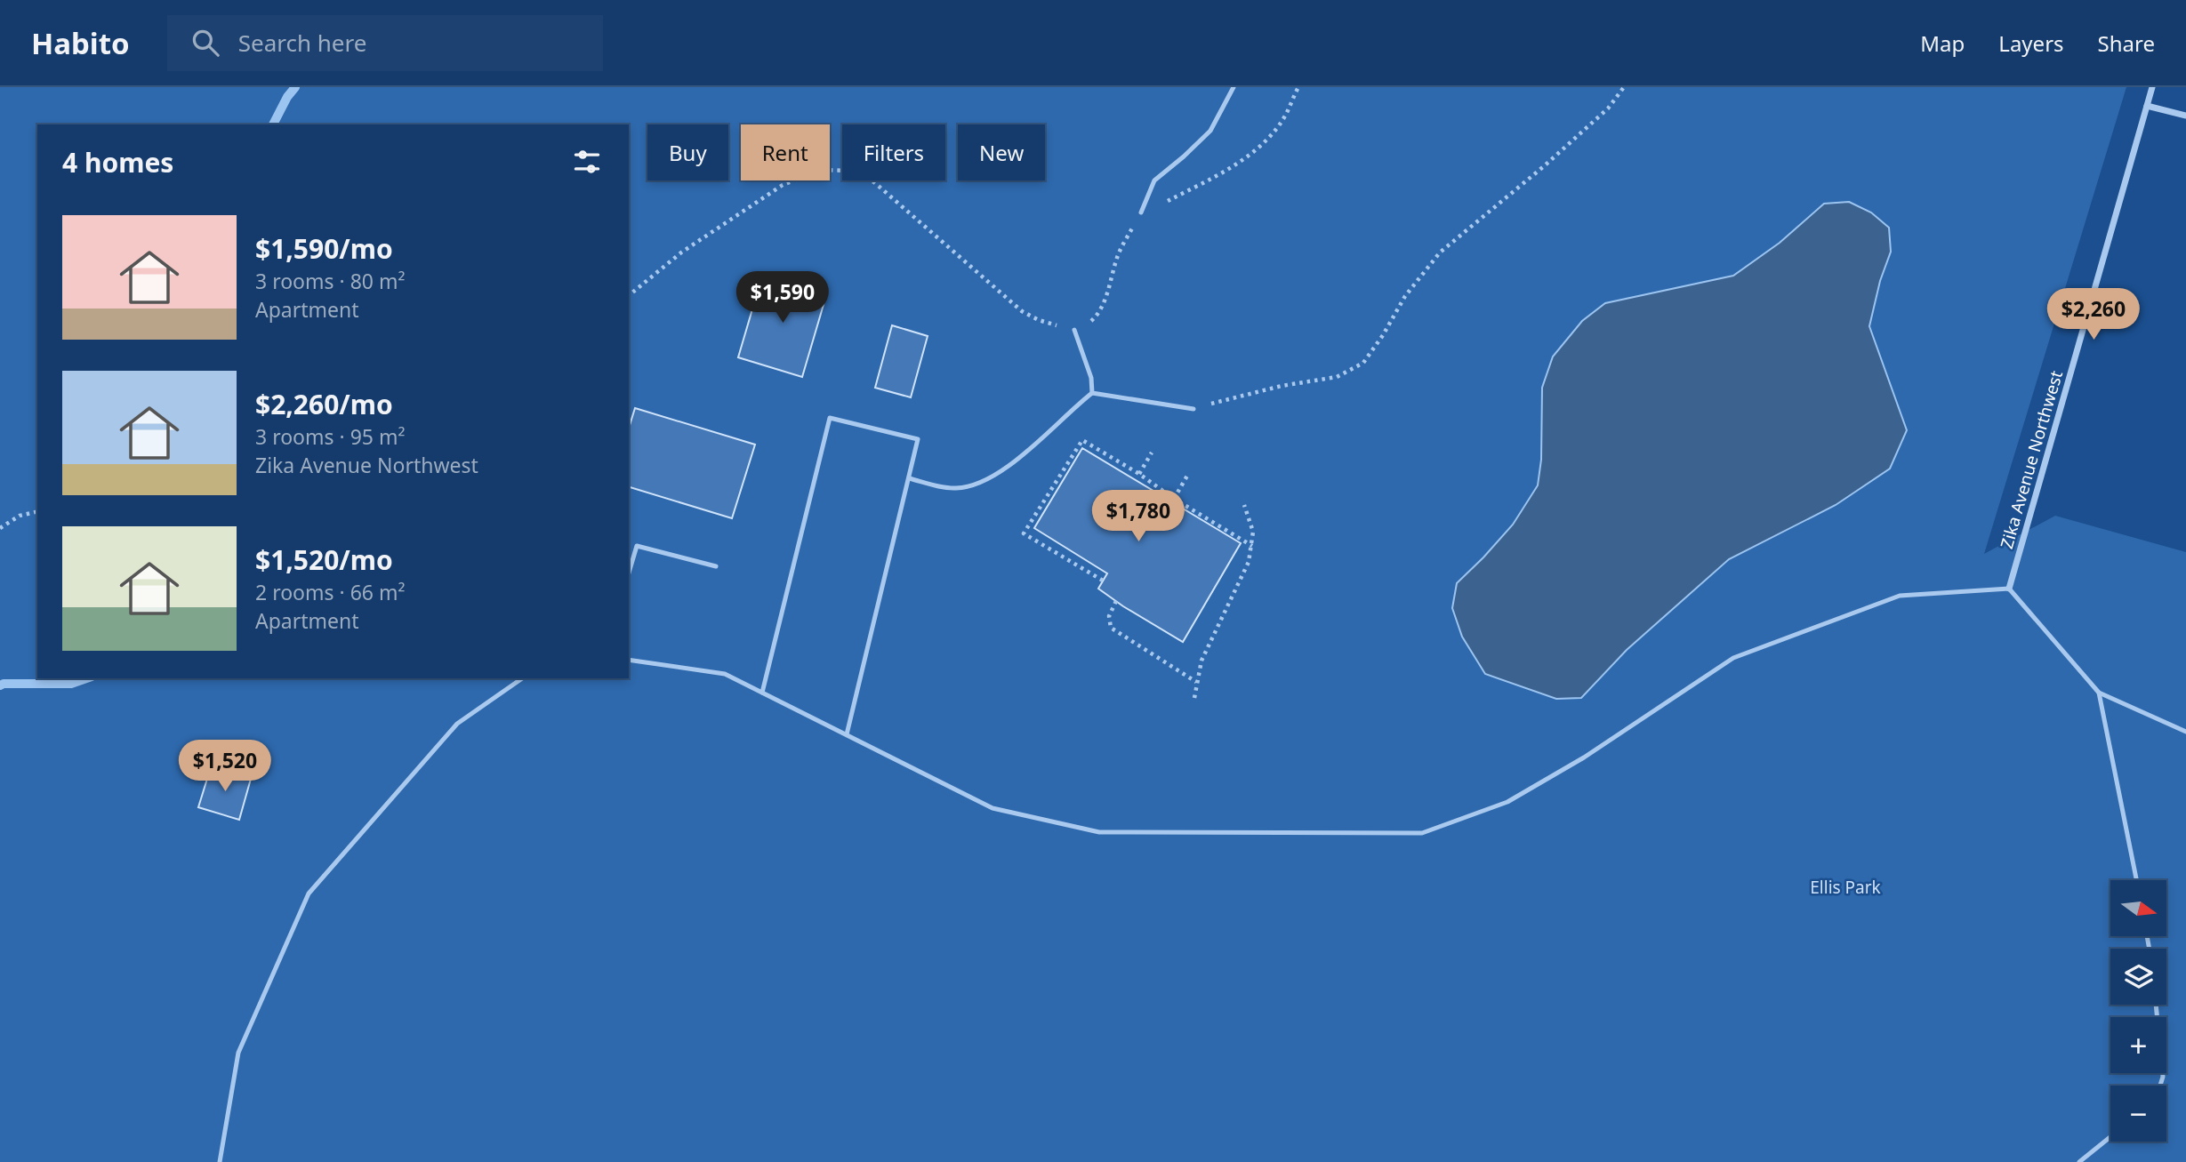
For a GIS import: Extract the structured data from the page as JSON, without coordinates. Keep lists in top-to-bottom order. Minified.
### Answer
{"streets":{"street":["Zika Avenue Northwest"]},"parks":["Ellis Park"],"north":"right","page":{"header":"Habito","search":"Search here","nav":["Map","Layers","Share"],"chip":["Buy","Rent","Filters","New"],"heading":"4 homes","list":[{"name":"$1,590/mo","note":"3 rooms · 80 m² · Apartment"},{"name":"$2,260/mo","note":"3 rooms · 95 m² · Zika Avenue Northwest"},{"name":"$1,520/mo","note":"2 rooms · 66 m² · Apartment"}],"price":["$1,590","$2,260","$1,780","$1,520"],"map_buttons":["+","−"]}}
